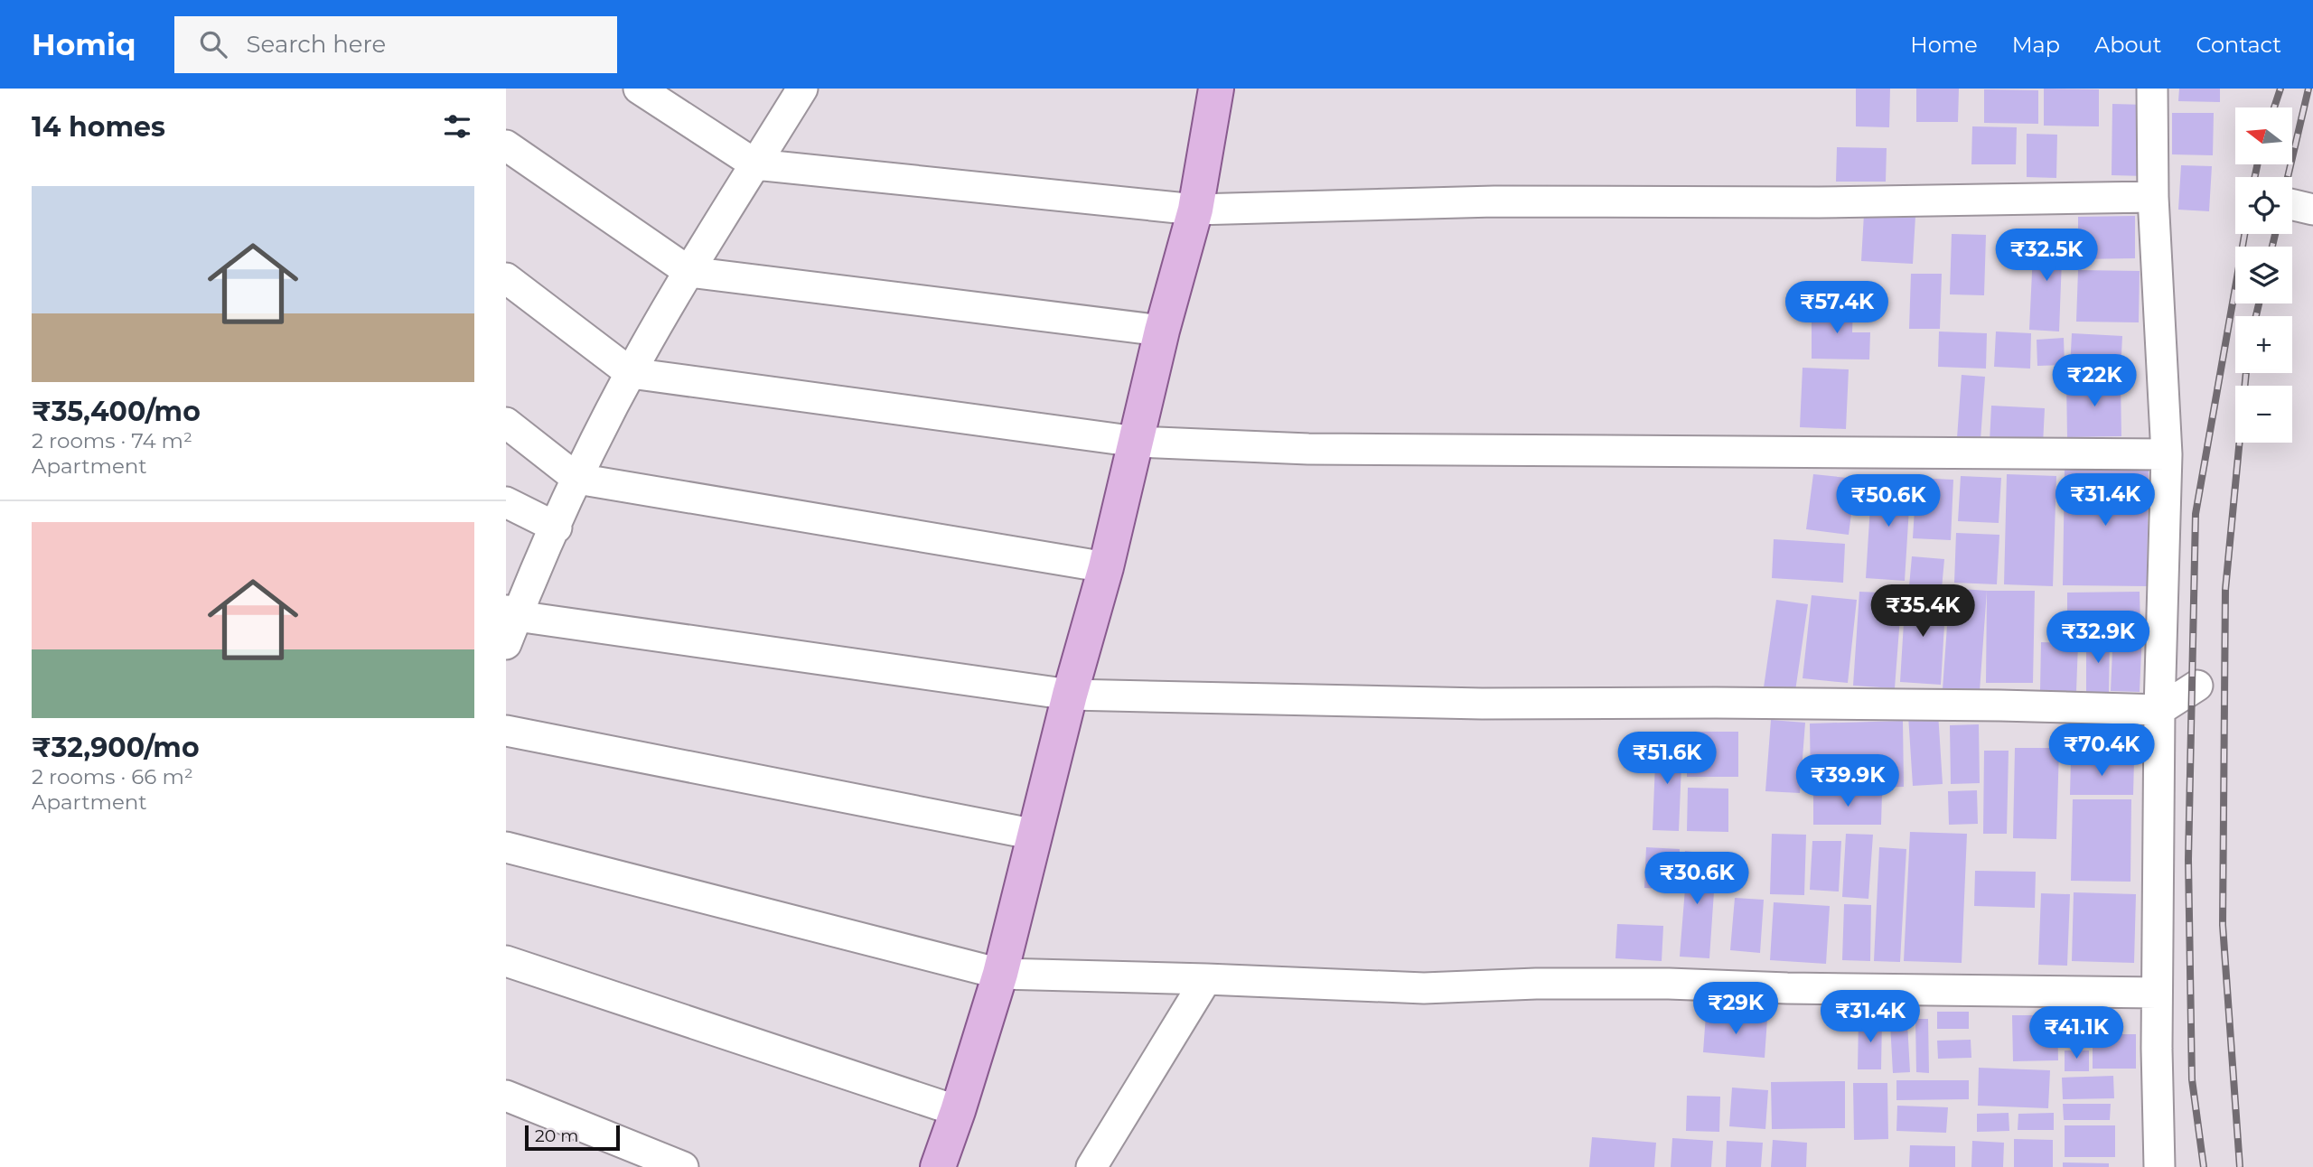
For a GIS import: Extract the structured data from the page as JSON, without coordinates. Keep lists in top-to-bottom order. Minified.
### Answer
{"scale_bar":"20 m","north":"left","page":{"header":"Homiq","search":"Search here","nav":["Home","Map","About","Contact"],"heading":"14 homes","map_buttons":["+","−"],"list":[{"name":"₹35,400/mo","note":"2 rooms · 74 m² · Apartment"},{"name":"₹32,900/mo","note":"2 rooms · 66 m² · Apartment"}],"price":["₹32.5K","₹57.4K","₹22K","₹31.4K","₹50.6K","₹35.4K","₹32.9K","₹70.4K","₹51.6K","₹39.9K","₹30.6K","₹29K","₹31.4K","₹41.1K"],"scale":"20 m"}}
